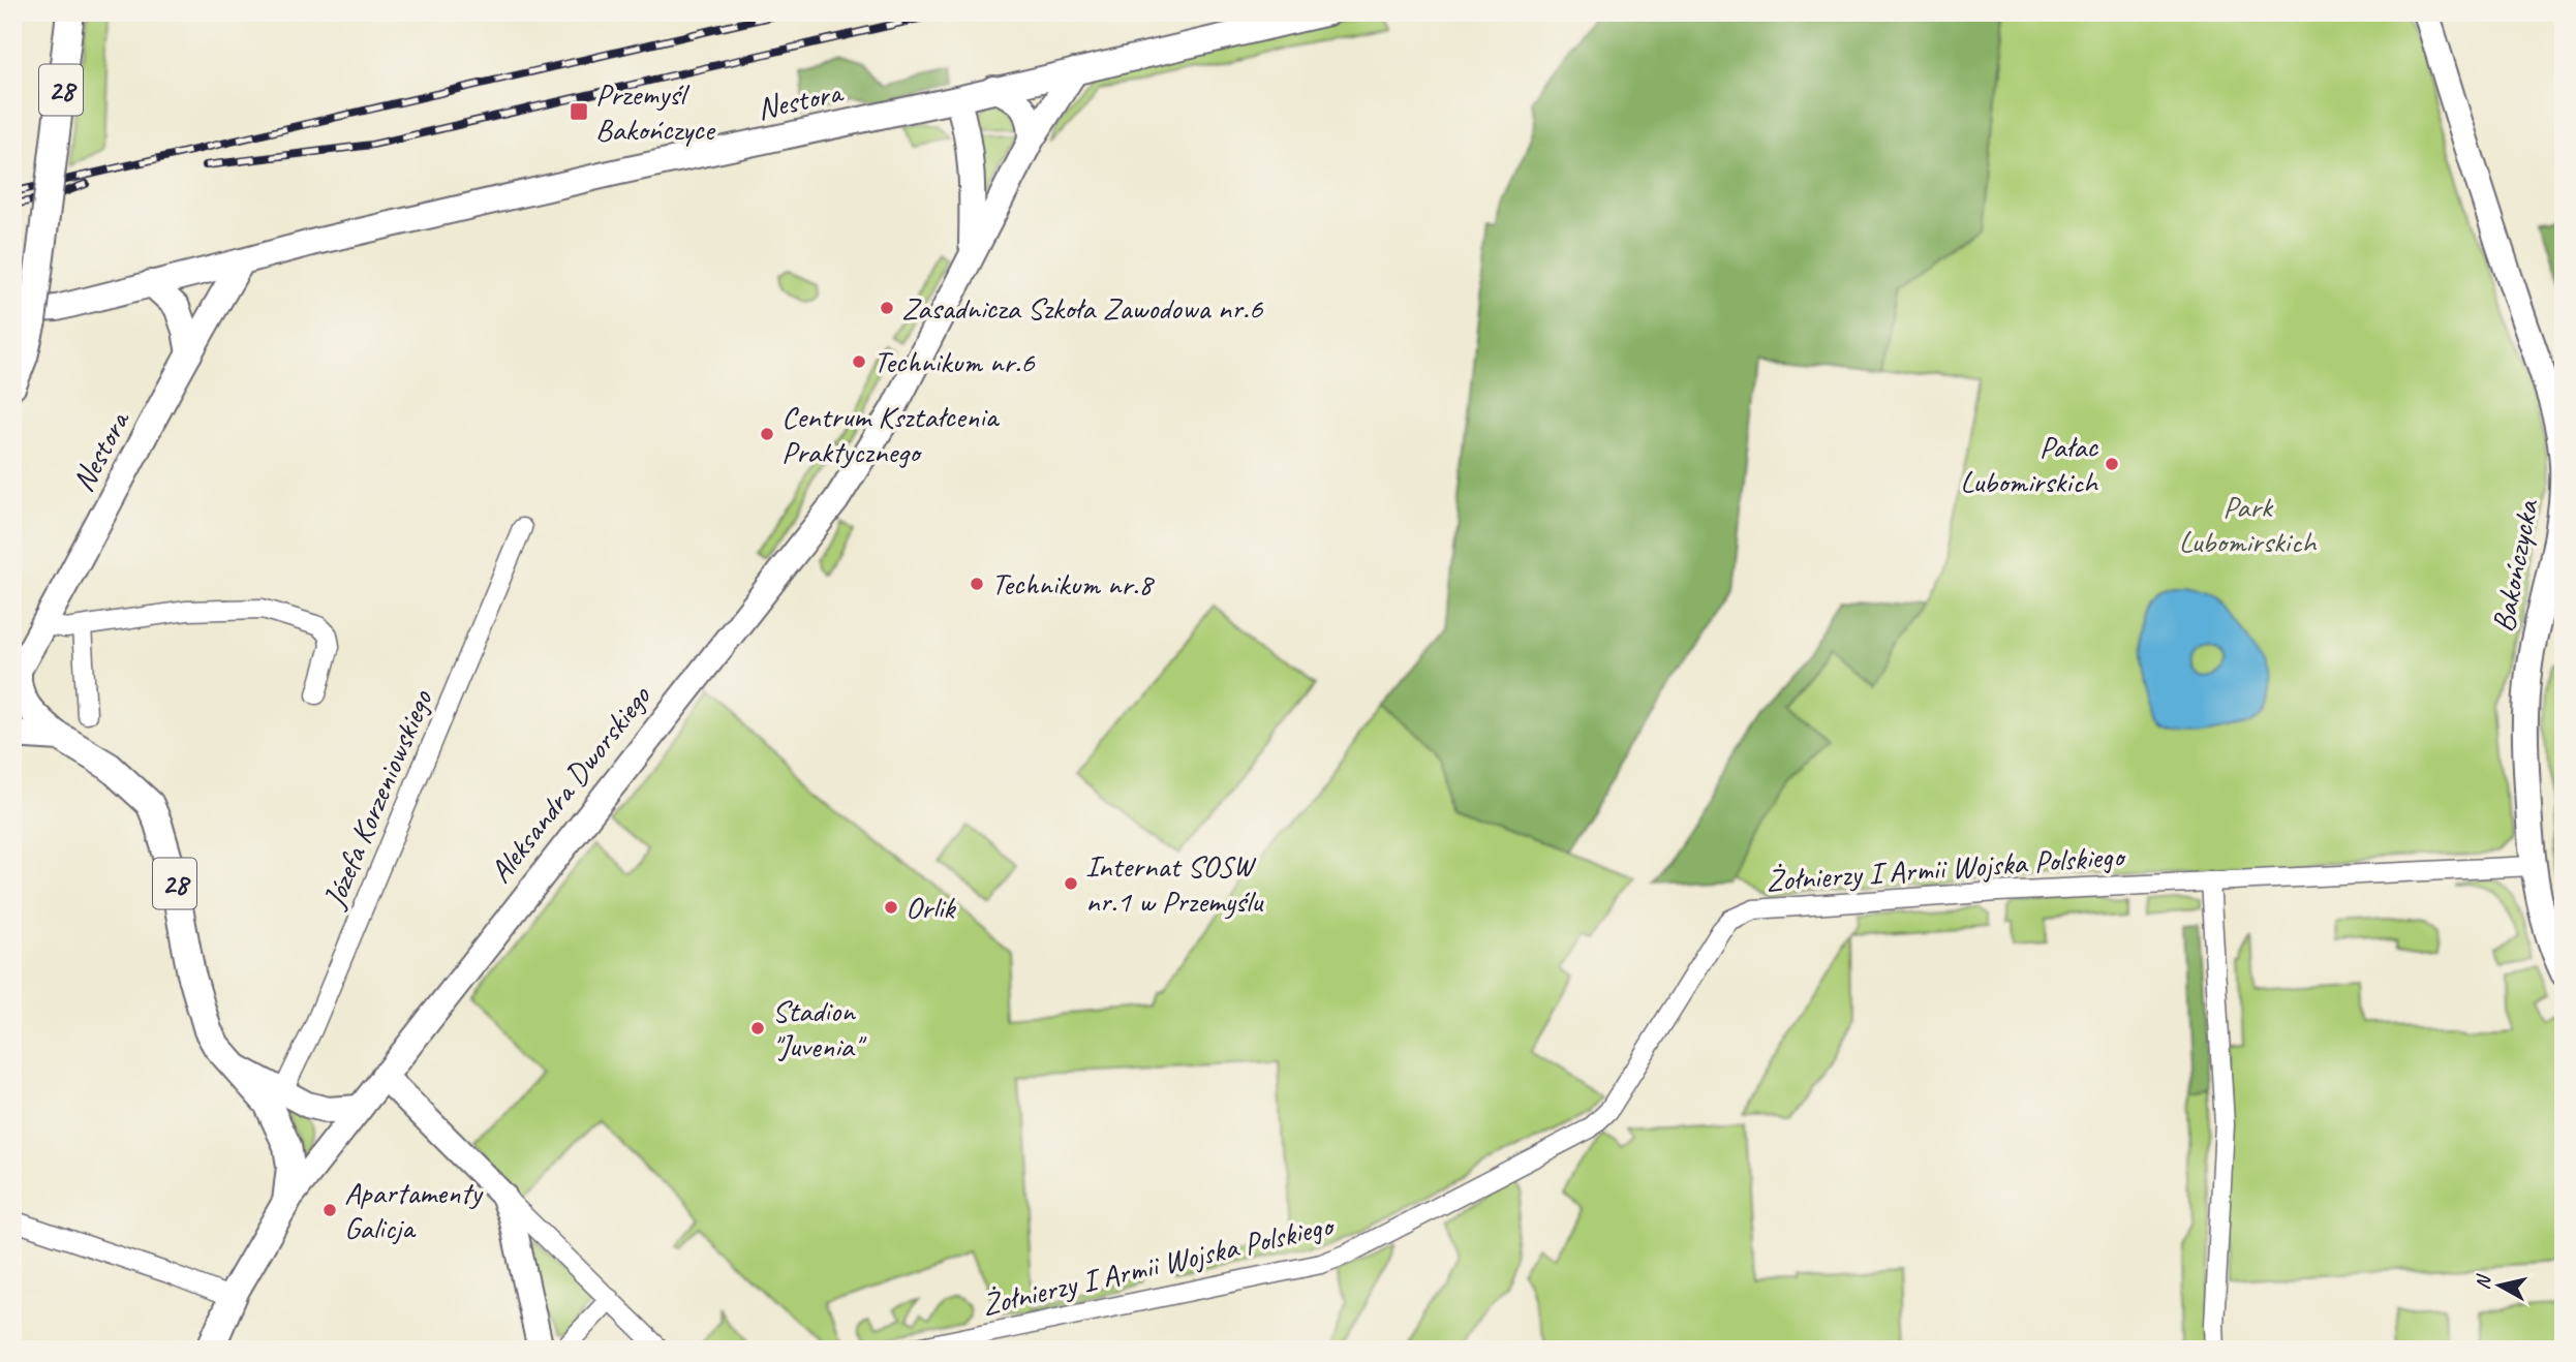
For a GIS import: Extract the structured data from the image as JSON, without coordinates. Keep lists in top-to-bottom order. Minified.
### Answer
{"streets":{"main road":["28","Aleksandra Dworskiego"],"street":["Nestora","Bakończycka","Józefa Korzeniowskiego","Żołnierzy I Armii Wojska Polskiego"]},"crossings":[["28","Nestora"],["28","Aleksandra Dworskiego"],["Nestora","Aleksandra Dworskiego"],["Bakończycka","Żołnierzy I Armii Wojska Polskiego"]],"parks":["Park Lubomirskich"],"places":{"transit":["Przemyśl Bakończyce"],"other":["Zasadnicza Szkoła Zawodowa nr.6","Technikum nr.6","Centrum Kształcenia Praktycznego","Pałac Lubomirskich","Technikum nr.8","Internat SOSW nr.1 w Przemyślu","Orlik","Stadion \"Juvenia\"","Apartamenty Galicja"]},"north":"left"}
